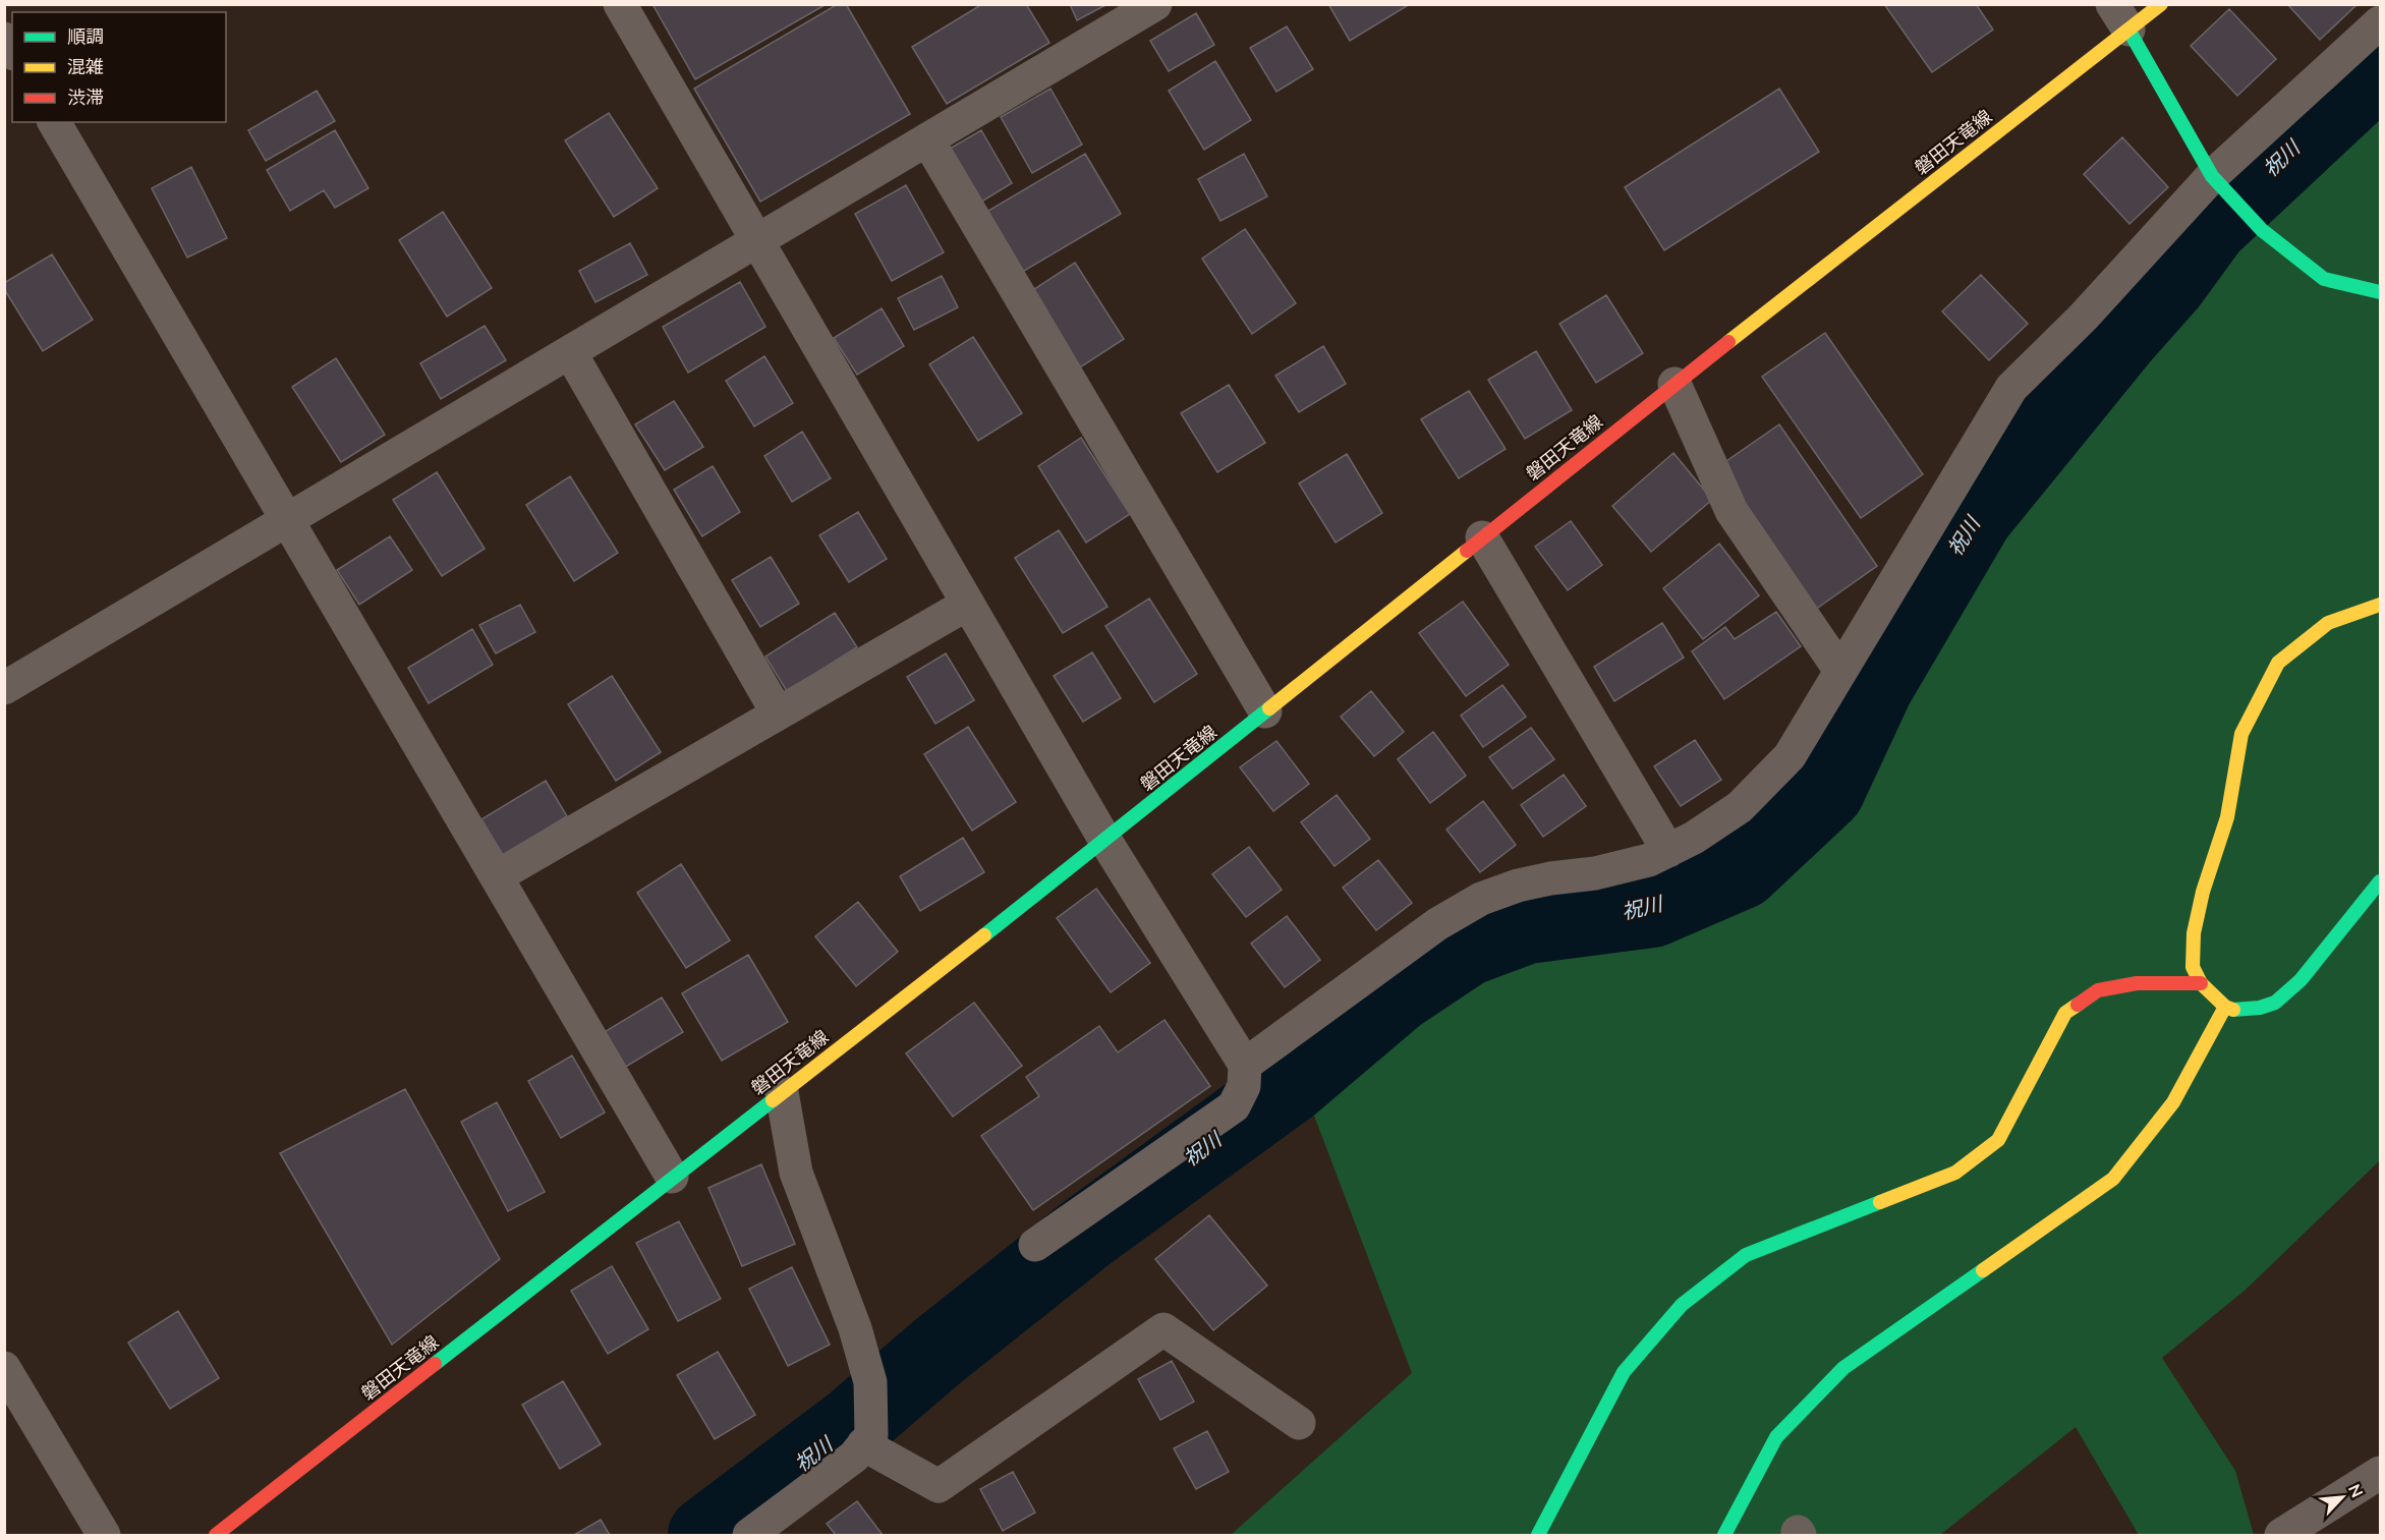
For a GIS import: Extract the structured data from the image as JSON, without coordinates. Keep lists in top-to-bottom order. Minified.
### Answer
{"streets":{"street":["磐田天竜線"]},"water":["祝川"],"legend":["順調","混雑","渋滞"],"north":"top right"}
